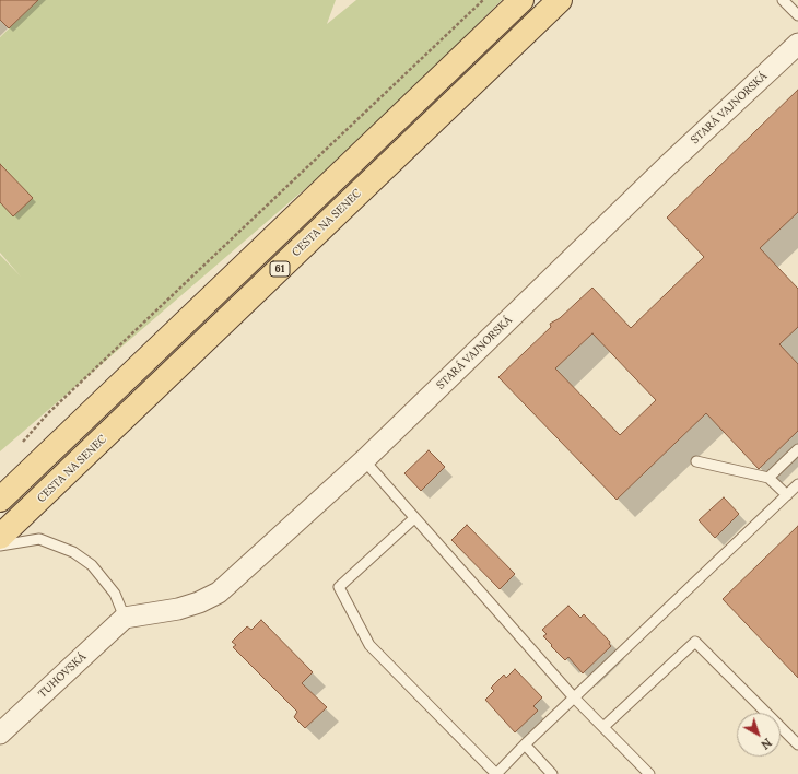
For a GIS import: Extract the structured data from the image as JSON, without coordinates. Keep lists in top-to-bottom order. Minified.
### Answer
{"streets":{"main road":["CESTA NA SENEC","61"],"street":["STARÁ VAJNORSKÁ","TUHOVSKÁ"]},"crossings":[["STARÁ VAJNORSKÁ","TUHOVSKÁ"]],"north":"bottom right"}
